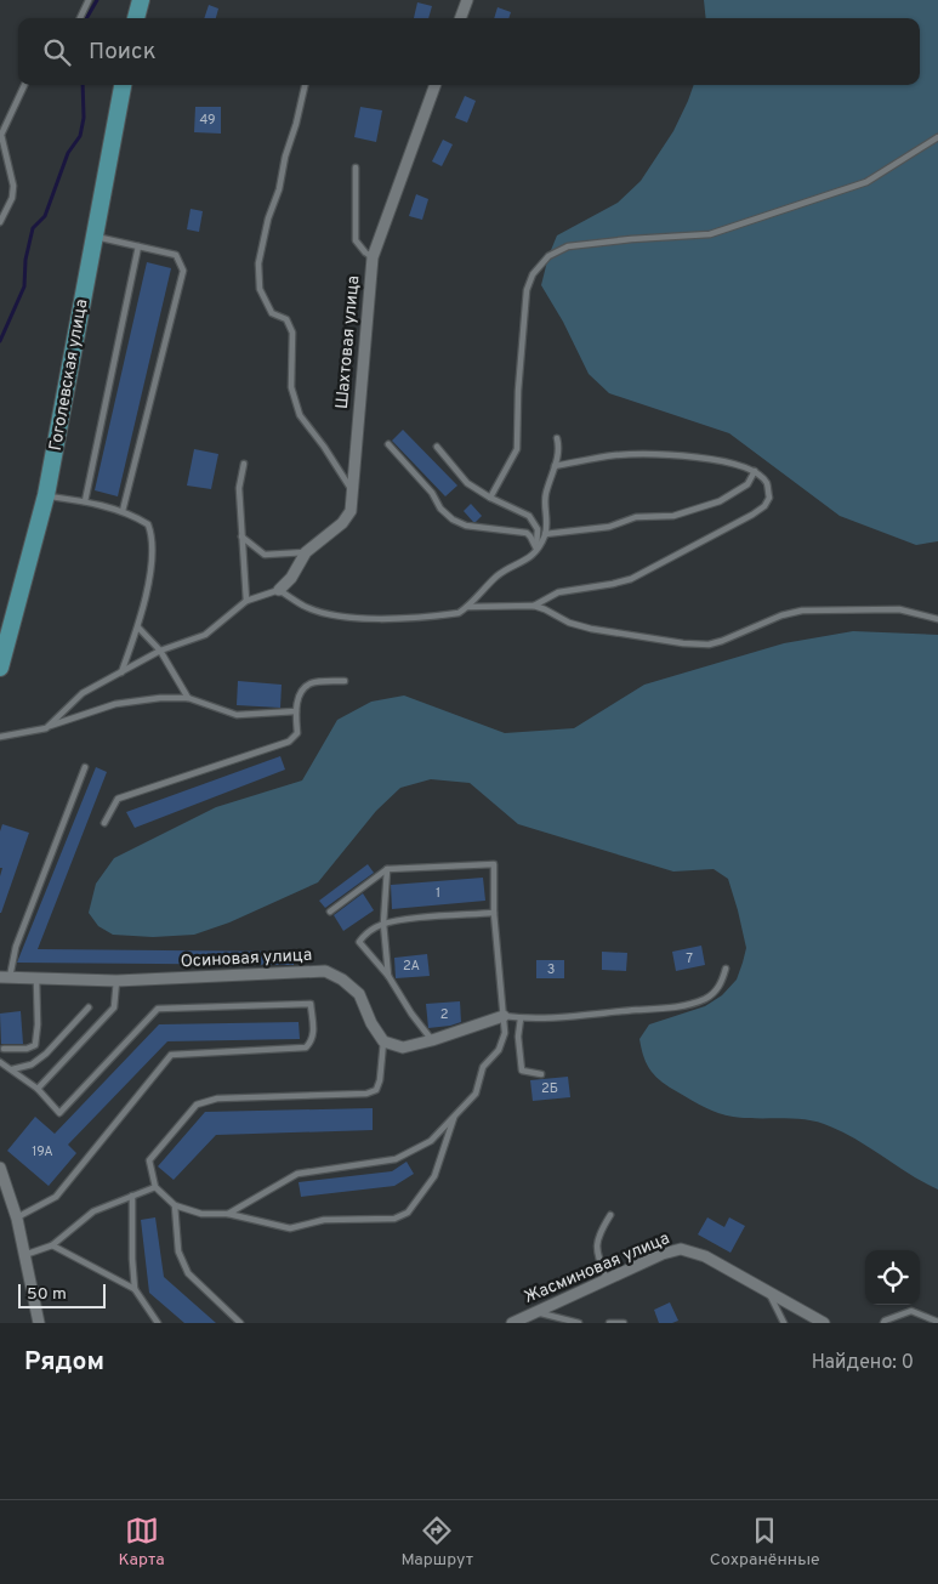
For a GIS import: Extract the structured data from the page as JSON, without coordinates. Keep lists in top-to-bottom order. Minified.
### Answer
{"streets":{"main road":["Гоголевская улица"],"street":["Шахтовая улица","Осиновая улица","Жасминовая улица"]},"house_numbers":["49","1","7","2А","3","2","2Б","19А"],"scale_bar":"50 m","page":{"search":"Поиск","scale":"50 m","heading":["Рядом","Найдено: 0"],"nav":["Карта","Маршрут","Сохранённые"]}}
